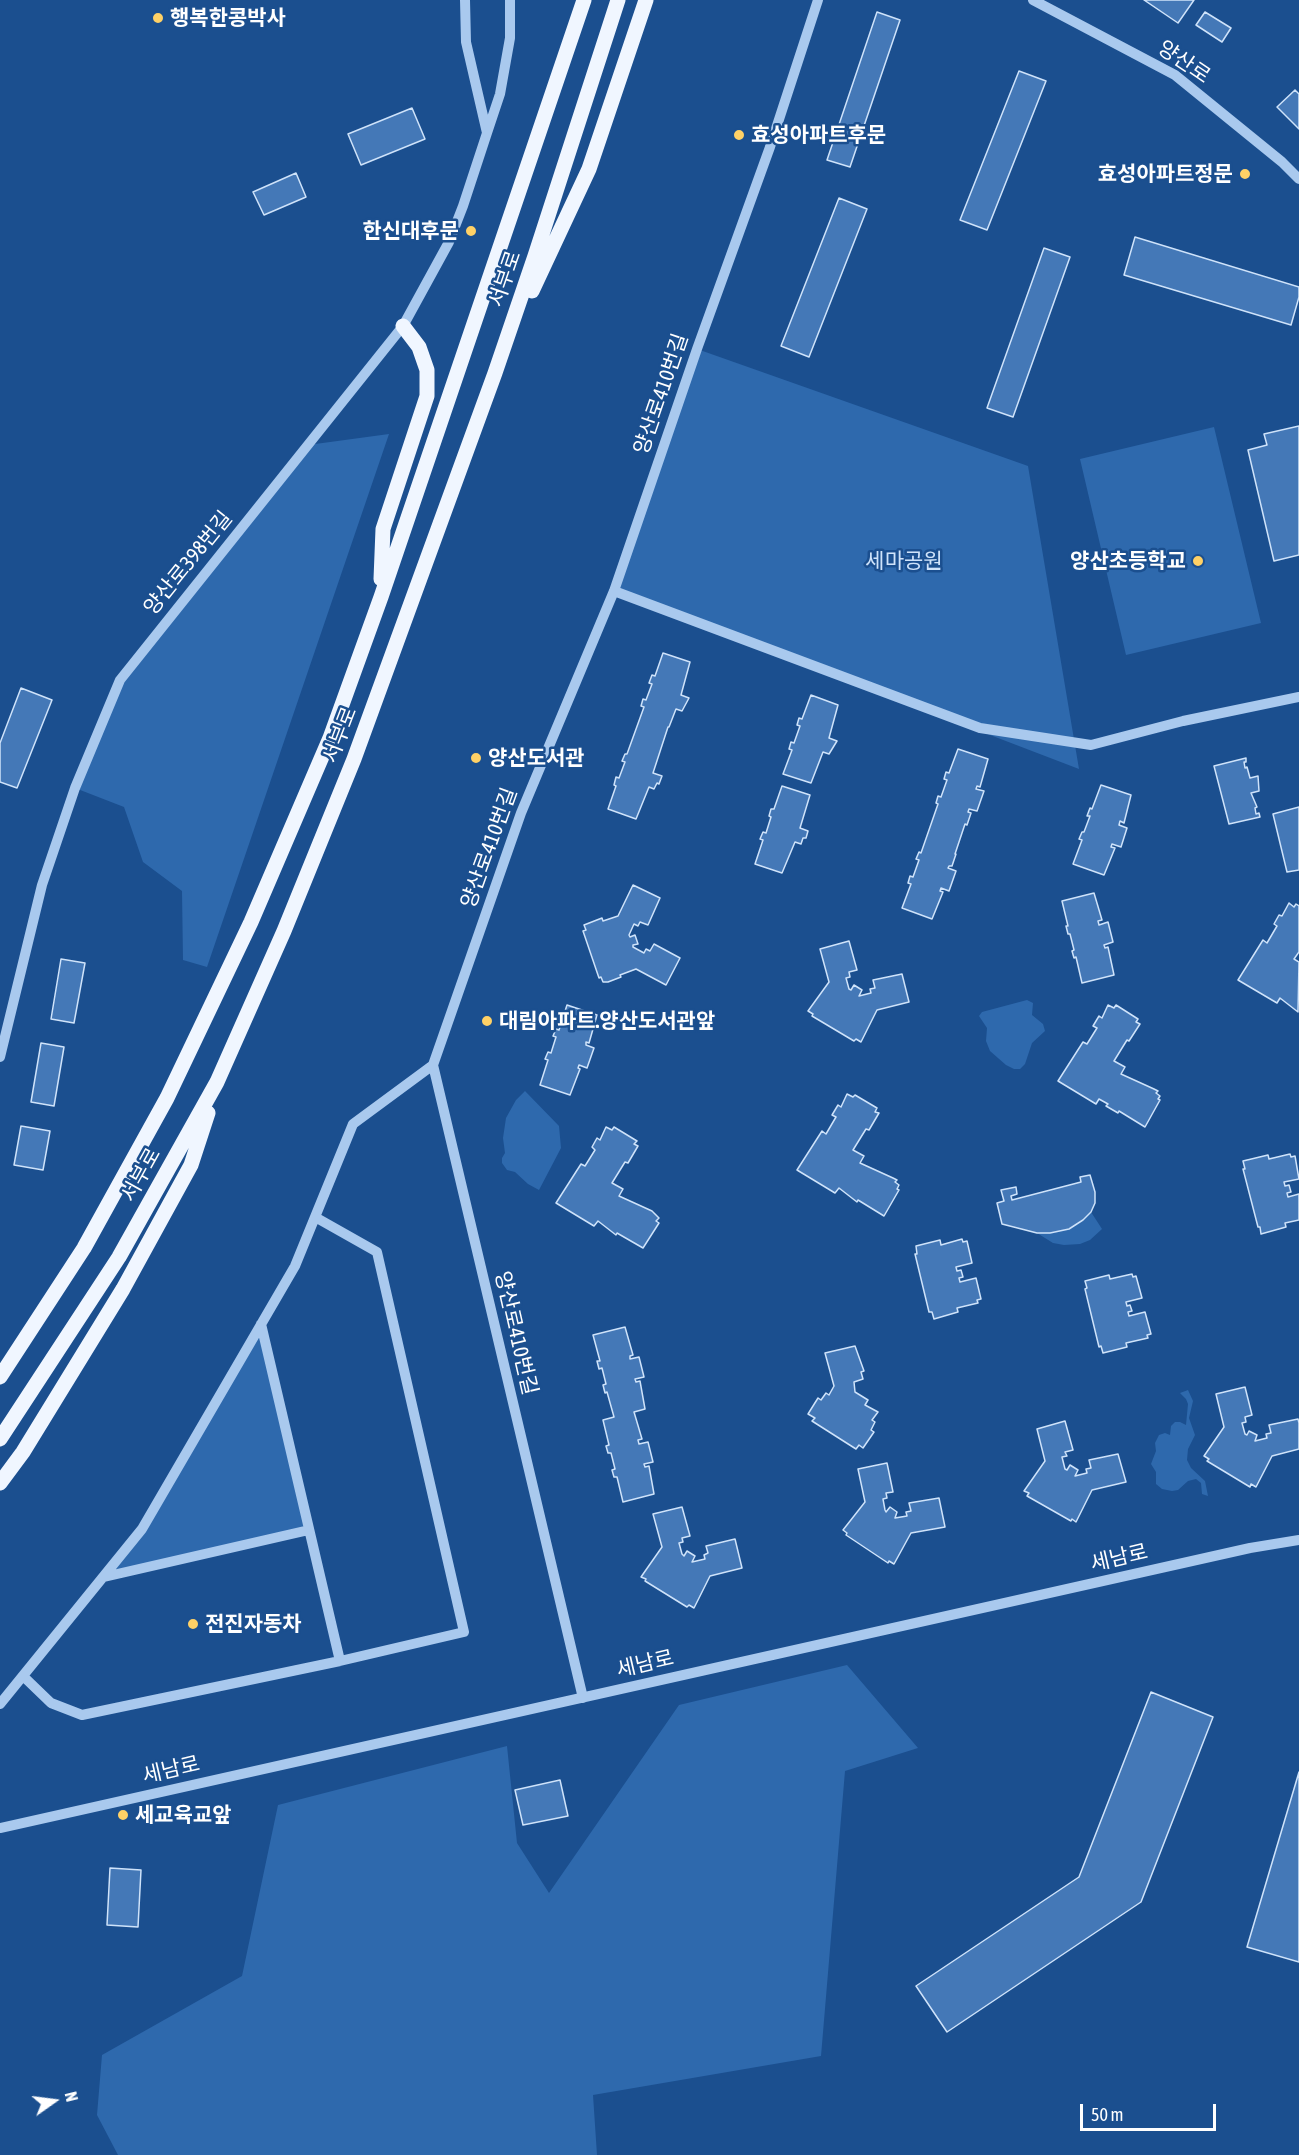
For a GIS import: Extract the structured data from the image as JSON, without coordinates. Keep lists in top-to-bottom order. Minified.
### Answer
{"streets":{"main road":["서부로"],"street":["양산로","양산로410번길","양산로398번길","세남로"]},"crossings":[["양산로410번길","세남로"]],"parks":["세마공원"],"places":["행복한콩박사","효성아파트후문","효성아파트정문","한신대후문","양산초등학교","양산도서관","대림아파트.양산도서관앞","전진자동차","세교육교앞"],"scale_bar":"50 m","north":"right"}
